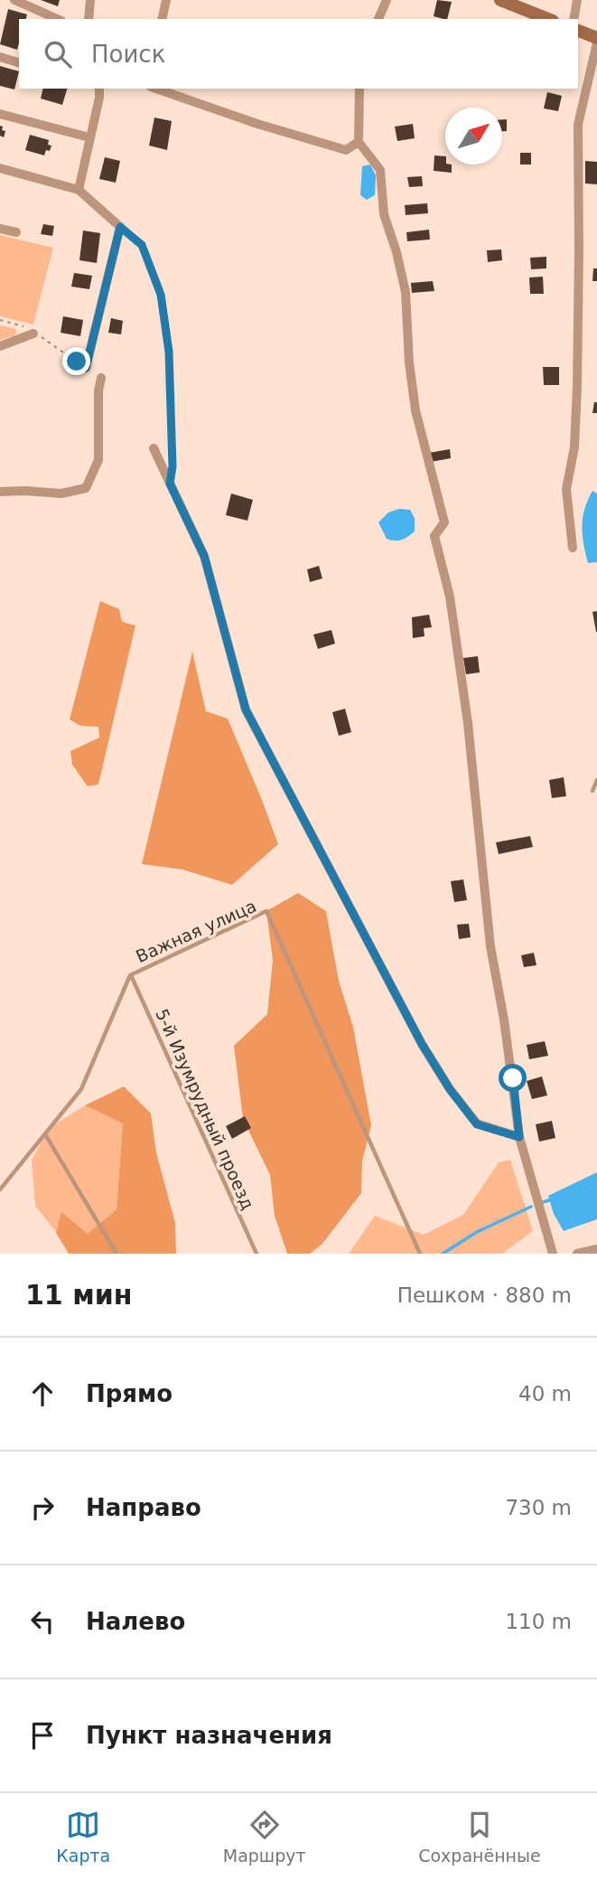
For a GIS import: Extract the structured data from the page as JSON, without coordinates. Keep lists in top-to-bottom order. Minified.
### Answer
{"streets":{"lane":["Важная улица","5-й Изумрудный проезд"]},"crossings":[["Важная улица","5-й Изумрудный проезд"]],"north":"top right","page":{"search":"Поиск","heading":["11 мин","Пешком · 880 m"],"list":[["Прямо","40 m"],["Направо","730 m"],["Налево","110 m"],"Пункт назначения"],"nav":["Карта","Маршрут","Сохранённые"]}}
